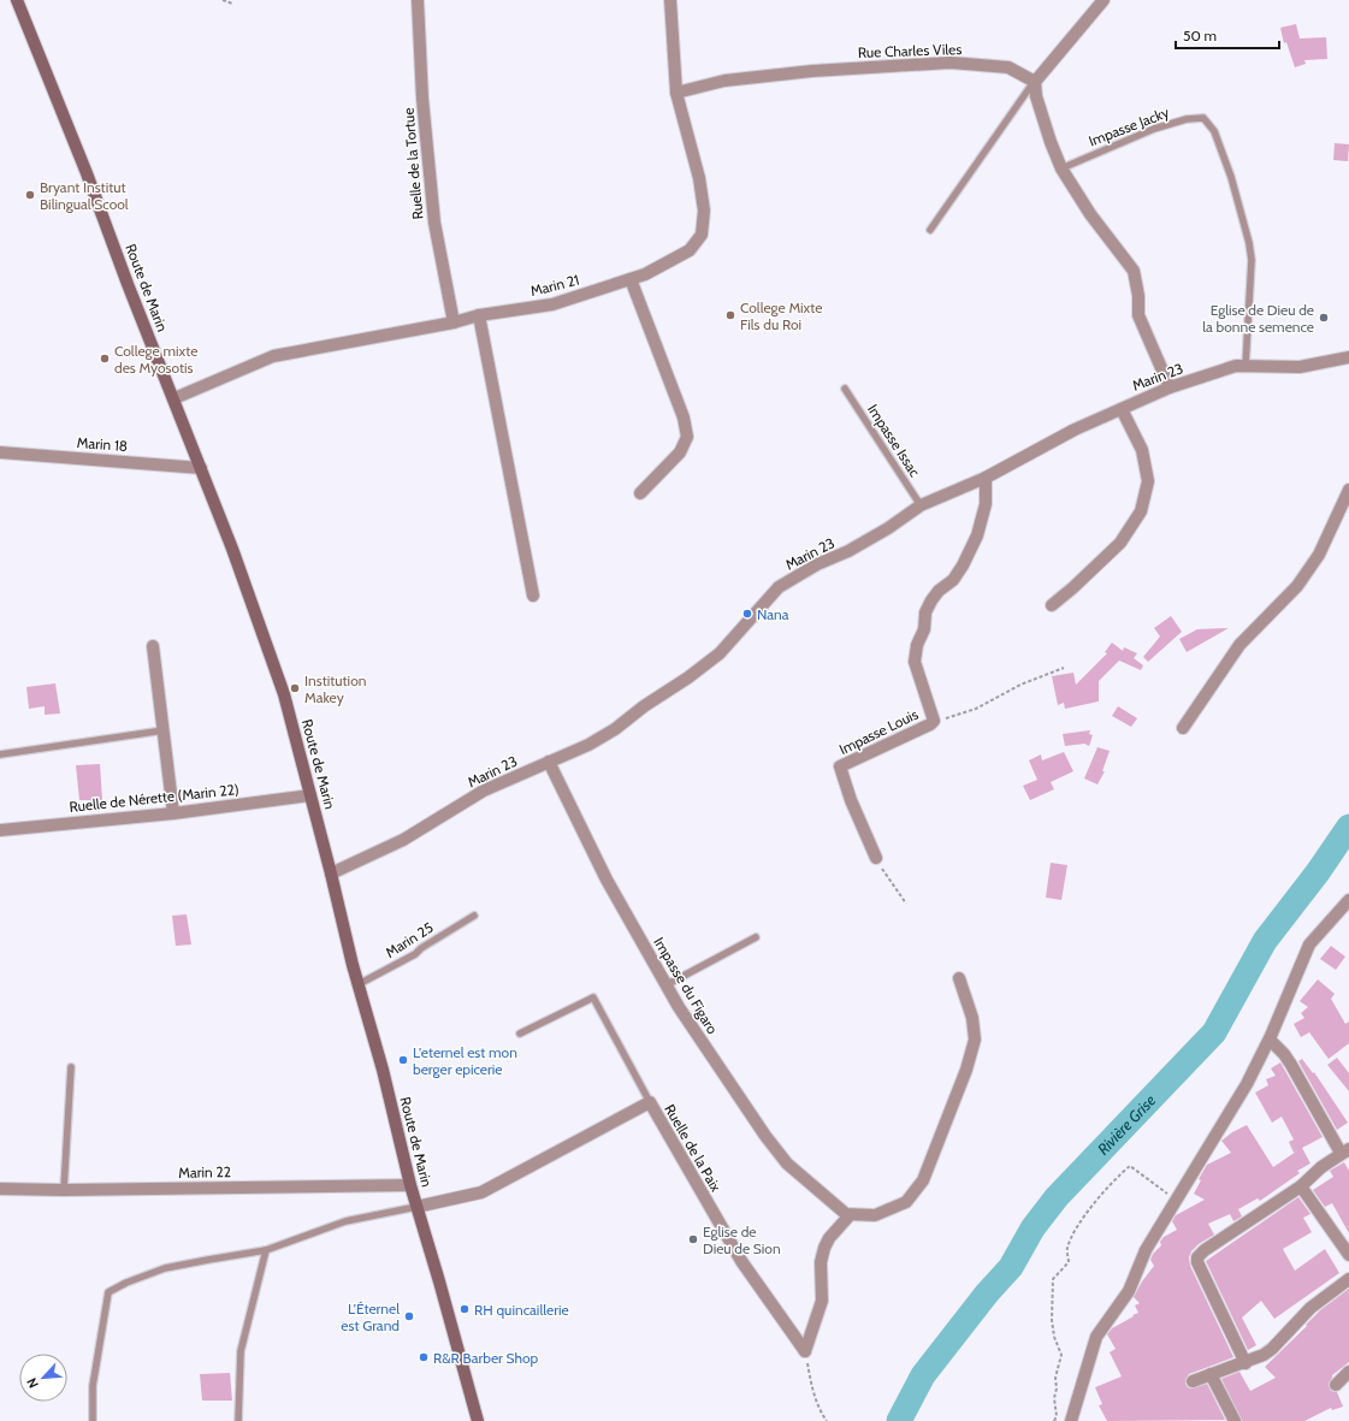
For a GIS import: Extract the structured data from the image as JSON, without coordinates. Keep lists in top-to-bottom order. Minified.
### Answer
{"streets":{"main road":["Route de Marin"],"street":["Rue Charles Viles","Ruelle de la Tortue","Marin 21","Marin 23","Marin 18","Impasse Louis","Ruelle de Nérette (Marin 22)","Impasse du Figaro","Ruelle de la Paix","Marin 22"],"lane":["Impasse Jacky","Impasse Issac","Marin 25"]},"crossings":[["Rue Charles Viles","Marin 21"],["Impasse Jacky","Marin 23"],["Ruelle de la Tortue","Marin 21"],["Marin 21","Route de Marin"],["Route de Marin","Marin 23"],["Route de Marin","Marin 18"],["Route de Marin","Ruelle de Nérette (Marin 22)"],["Route de Marin","Marin 25"],["Route de Marin","Ruelle de la Paix"],["Route de Marin","Marin 22"],["Marin 23","Impasse Issac"],["Marin 23","Impasse Louis"],["Marin 23","Impasse du Figaro"]],"water":["Rivière Grise"],"places":["Bryant Institut Bilingual Scool","College Mixte Fils du Roi","Eglise de Dieu de la bonne semence","College mixte des Myosotis","Nana","Institution Makey","L'eternel est mon berger epicerie","Eglise de Dieu de Sion","RH quincaillerie","L'Éternel est Grand","R&R Barber Shop"],"scale_bar":"50 m","north":"bottom left"}
